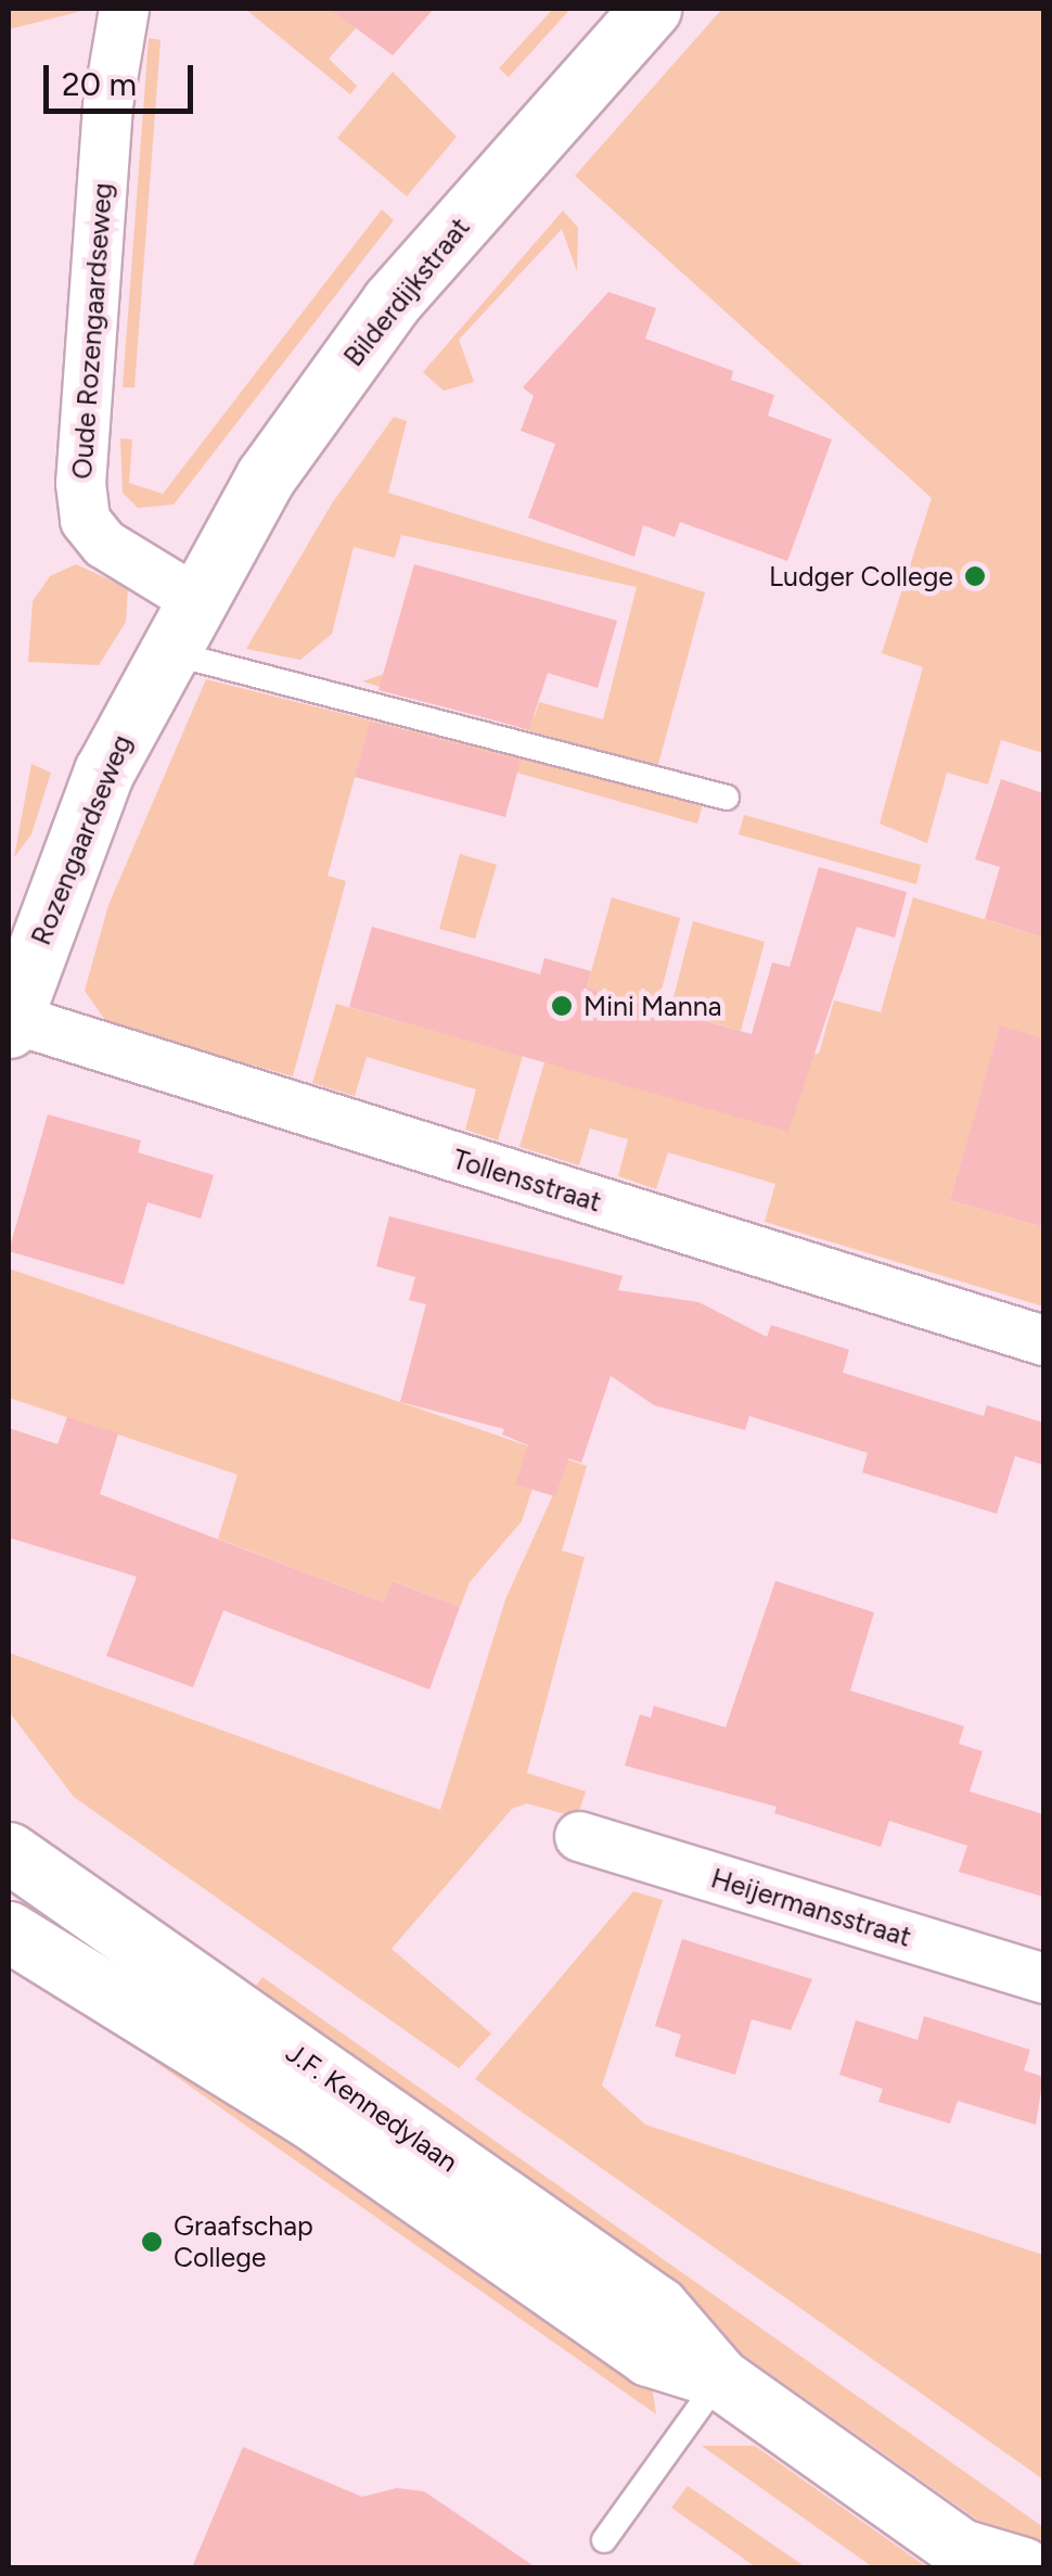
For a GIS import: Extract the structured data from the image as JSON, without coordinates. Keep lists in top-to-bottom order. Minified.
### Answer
{"streets":{"main road":["Bilderdijkstraat","Rozengaardseweg","J.F. Kennedylaan"],"street":["Oude Rozengaardseweg","Tollensstraat","Heijermansstraat"]},"crossings":[["Bilderdijkstraat","Oude Rozengaardseweg"],["Bilderdijkstraat","Rozengaardseweg"],["Oude Rozengaardseweg","Rozengaardseweg"],["Rozengaardseweg","Tollensstraat"]],"places":["Ludger College","Mini Manna","Graafschap College"],"scale_bar":"20 m"}
